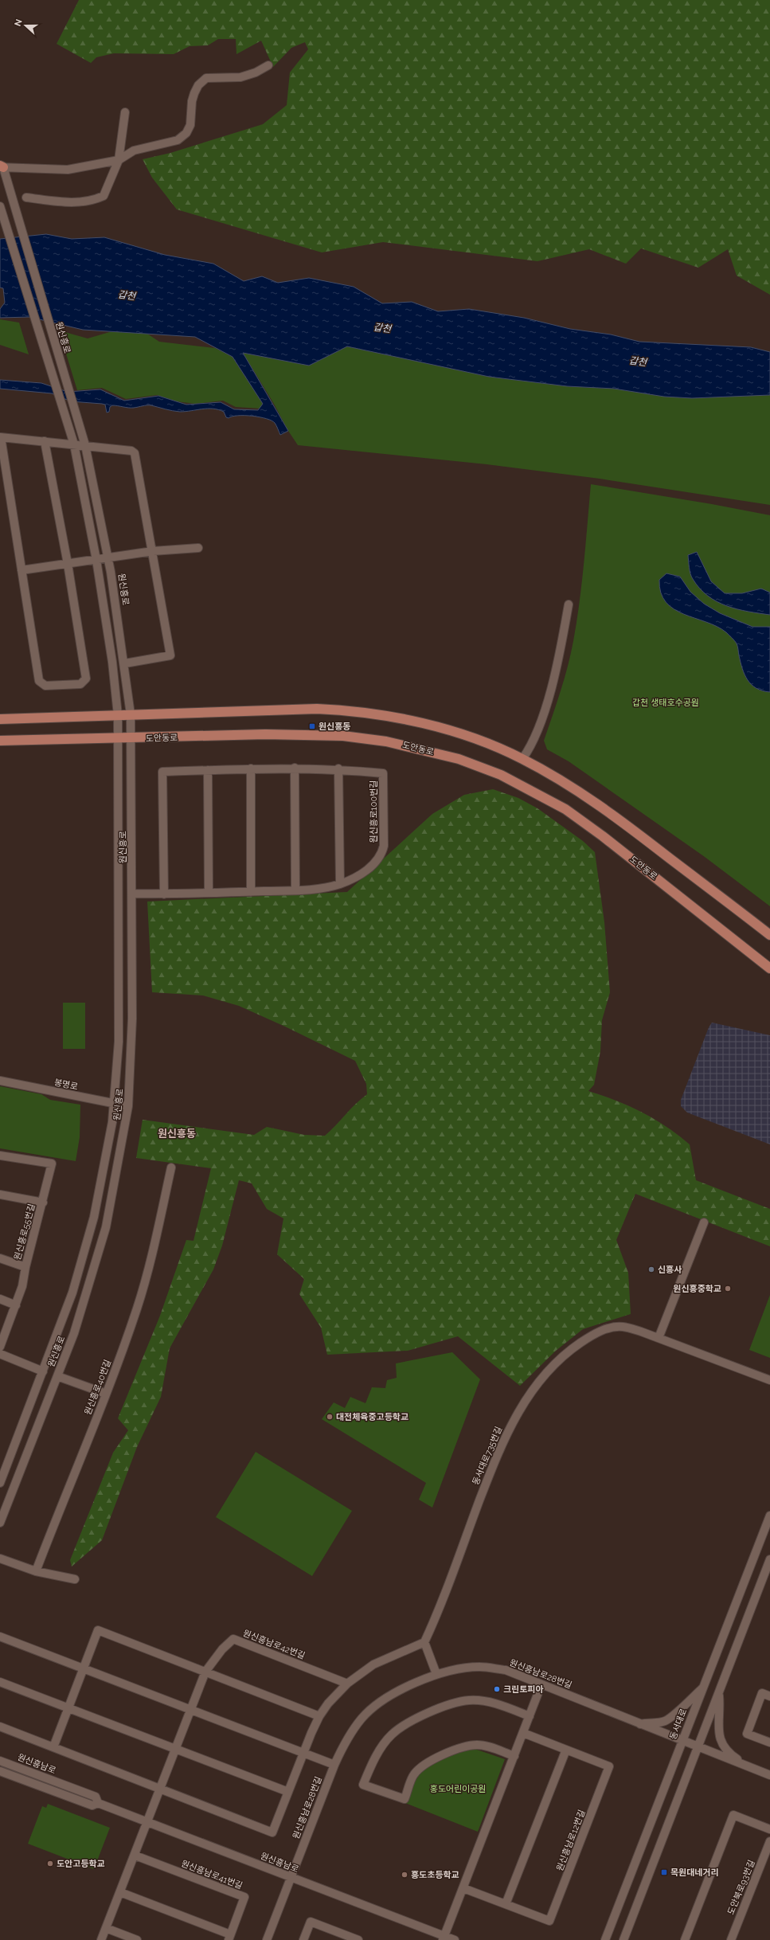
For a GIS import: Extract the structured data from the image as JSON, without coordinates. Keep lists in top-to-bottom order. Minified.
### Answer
{"streets":{"main road":["도안동로"],"street":["원신흥로","원신흥로100번길","봉명로","원신흥로55번길","원신흥로40번길","동서대로735번길","원신흥남로42번길","원신흥남로28번길","동서대로","원신흥남로","원신흥남로12번길","원신흥남로41번길","도안북로93번길"]},"crossings":[["원신흥로","도안동로"],["원신흥로","원신흥로100번길"],["원신흥로","봉명로"],["원신흥남로42번길","원신흥남로"],["원신흥남로28번길","동서대로"],["원신흥남로28번길","원신흥남로"]],"districts":["원신흥동"],"water":["갑천"],"parks":["갑천 생태호수공원","홍도어린이공원"],"places":{"transit":["원신흥동","목원대네거리"],"other":["신흥사","원신흥중학교","대전체육중고등학교","크린토피아","도안고등학교","흥도초등학교"]},"north":"left"}
